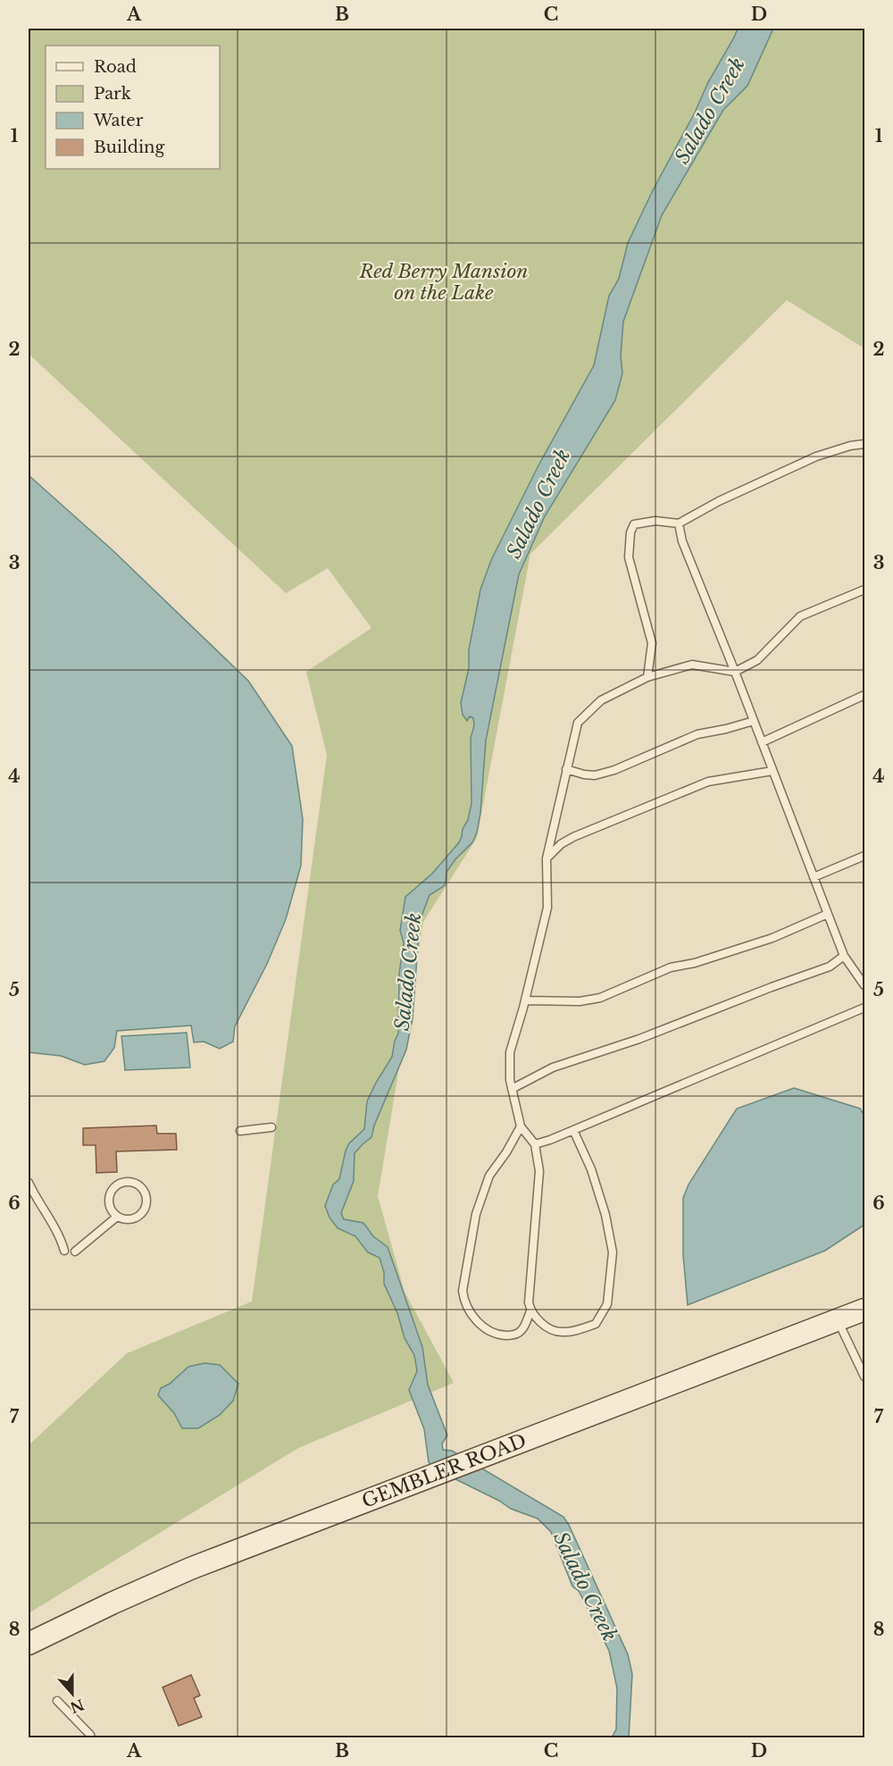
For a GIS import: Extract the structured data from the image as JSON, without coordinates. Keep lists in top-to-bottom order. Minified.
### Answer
{"streets":{"main road":["GEMBLER ROAD"]},"water":["Salado Creek"],"parks":["Red Berry Mansion on the Lake"],"legend":["Road","Park","Water","Building"],"north":"bottom","grid":{"columns":["A","B","C","D"],"rows":["1","2","3","4","5","6","7","8"]}}
